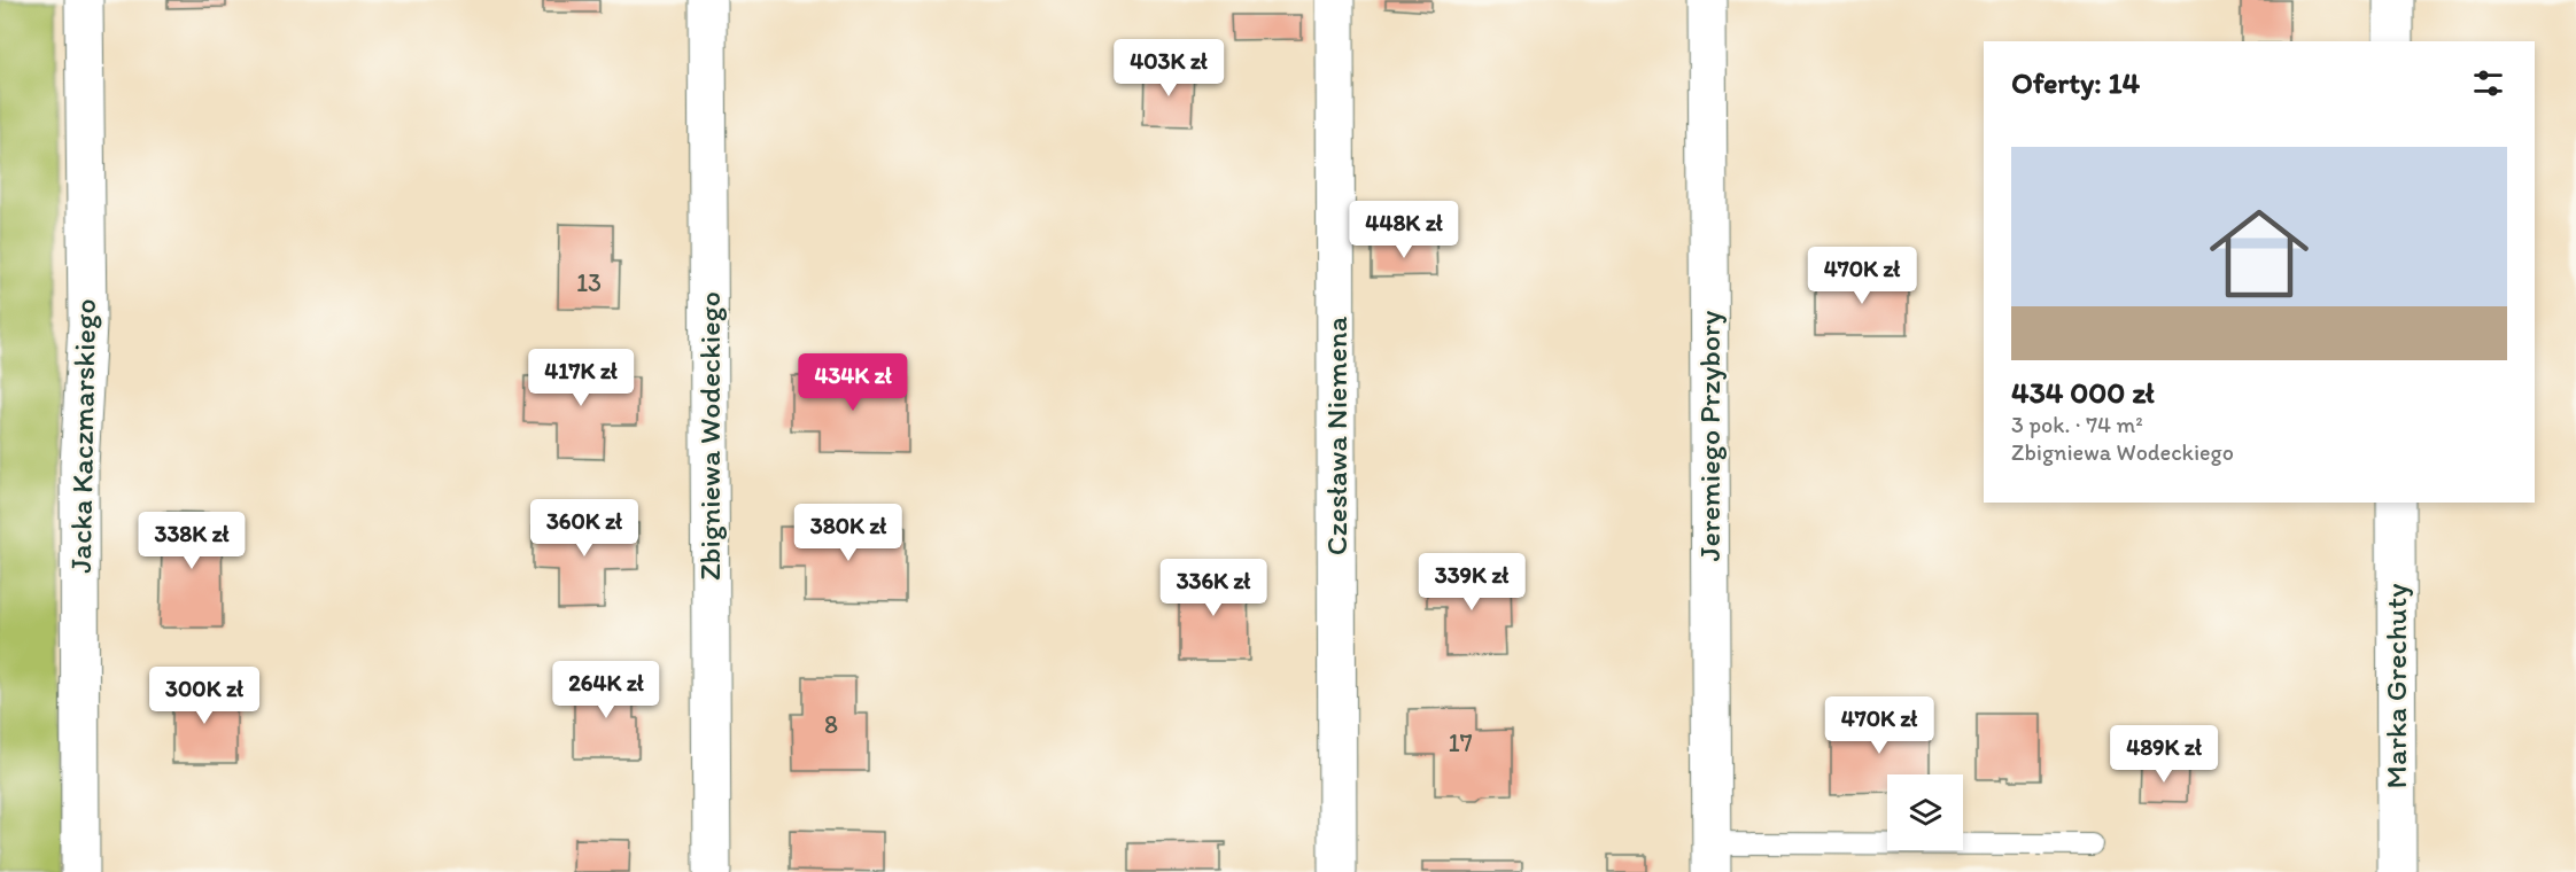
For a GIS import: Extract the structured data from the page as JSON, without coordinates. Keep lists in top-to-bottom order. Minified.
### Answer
{"streets":{"street":["Jacka Kaczmarskiego","Zbigniewa Wodeckiego","Czesława Niemena","Jeremiego Przybory","Marka Grechuty"]},"house_numbers":["13","8","17"],"page":{"price":["403K zł","448K zł","470K zł","417K zł","434K zł","360K zł","380K zł","338K zł","339K zł","336K zł","264K zł","300K zł","470K zł","489K zł"],"heading":"Oferty: 14","list":[{"name":"434 000 zł","note":"3 pok. · 74 m² · Zbigniewa Wodeckiego"}]}}
